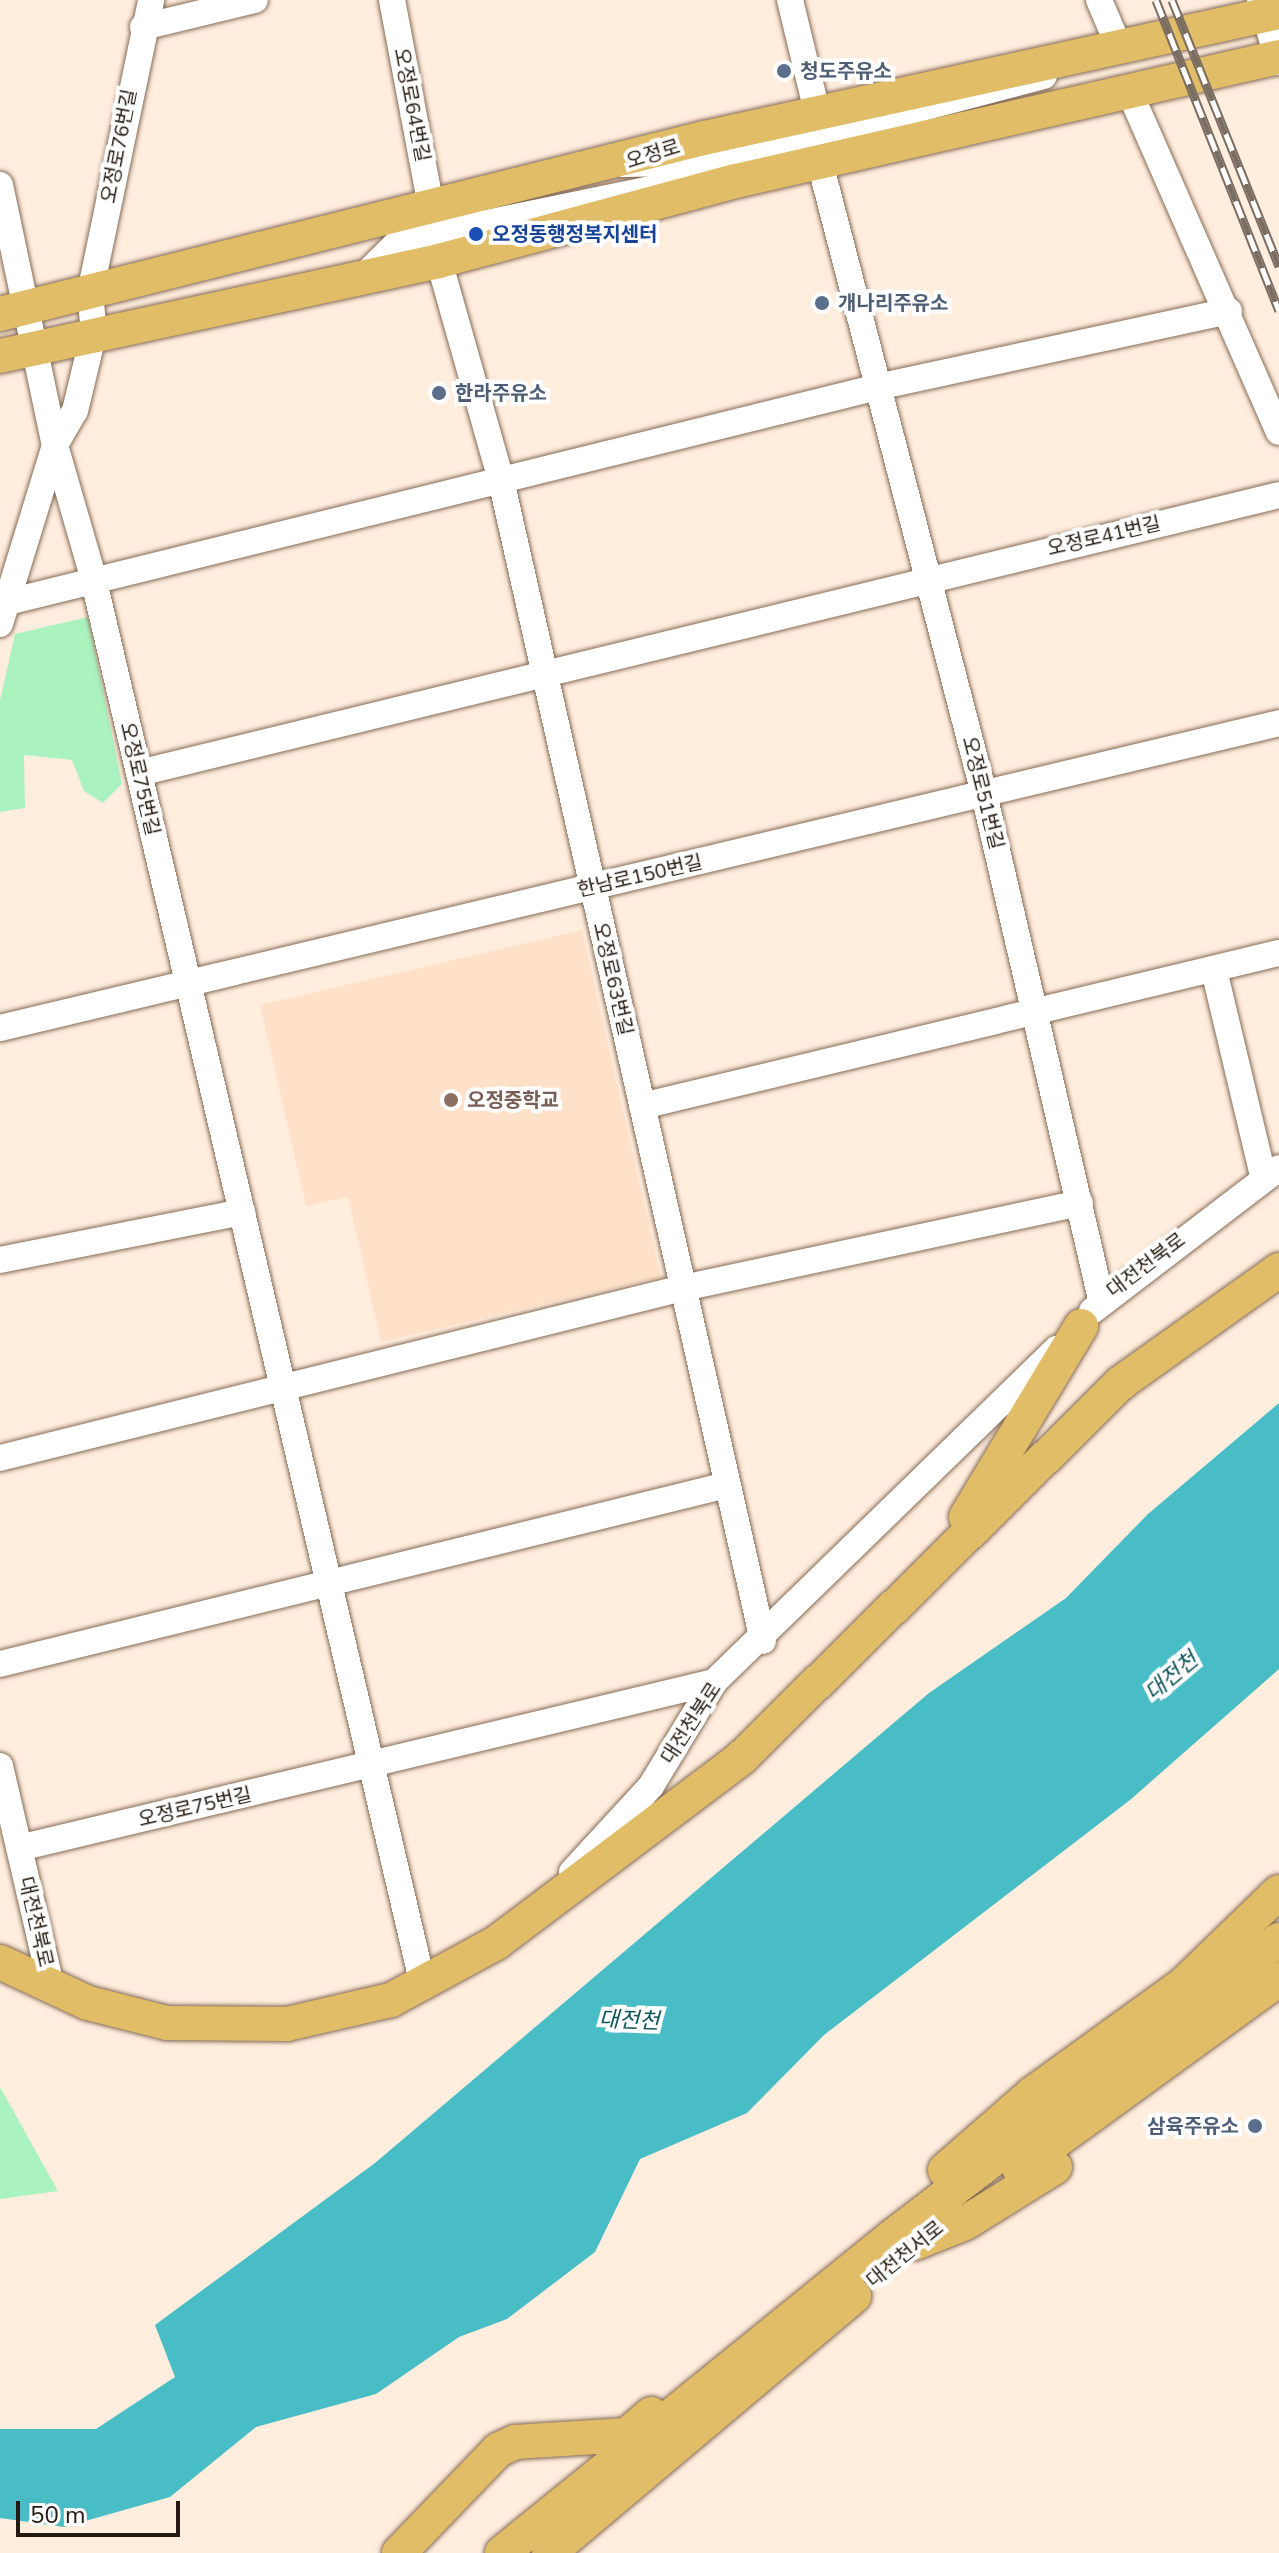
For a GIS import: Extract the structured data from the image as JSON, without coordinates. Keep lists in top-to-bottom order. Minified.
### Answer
{"streets":{"main road":["오정로","대전천북로","대전천서로"],"street":["오정로64번길","오정로76번길","오정로41번길","오정로75번길","오정로51번길","한남로150번길","오정로63번길"]},"crossings":[["오정로64번길","오정로"],["오정로76번길","오정로"],["오정로76번길","오정로75번길"],["오정로41번길","오정로51번길"],["오정로75번길","한남로150번길"],["오정로75번길","대전천북로"],["오정로51번길","한남로150번길"],["오정로51번길","대전천북로"],["한남로150번길","오정로63번길"],["오정로63번길","대전천북로"]],"water":["대전천"],"places":["청도주유소","오정동행정복지센터","개나리주유소","한라주유소","오정중학교","삼육주유소"],"scale_bar":"50 m"}
